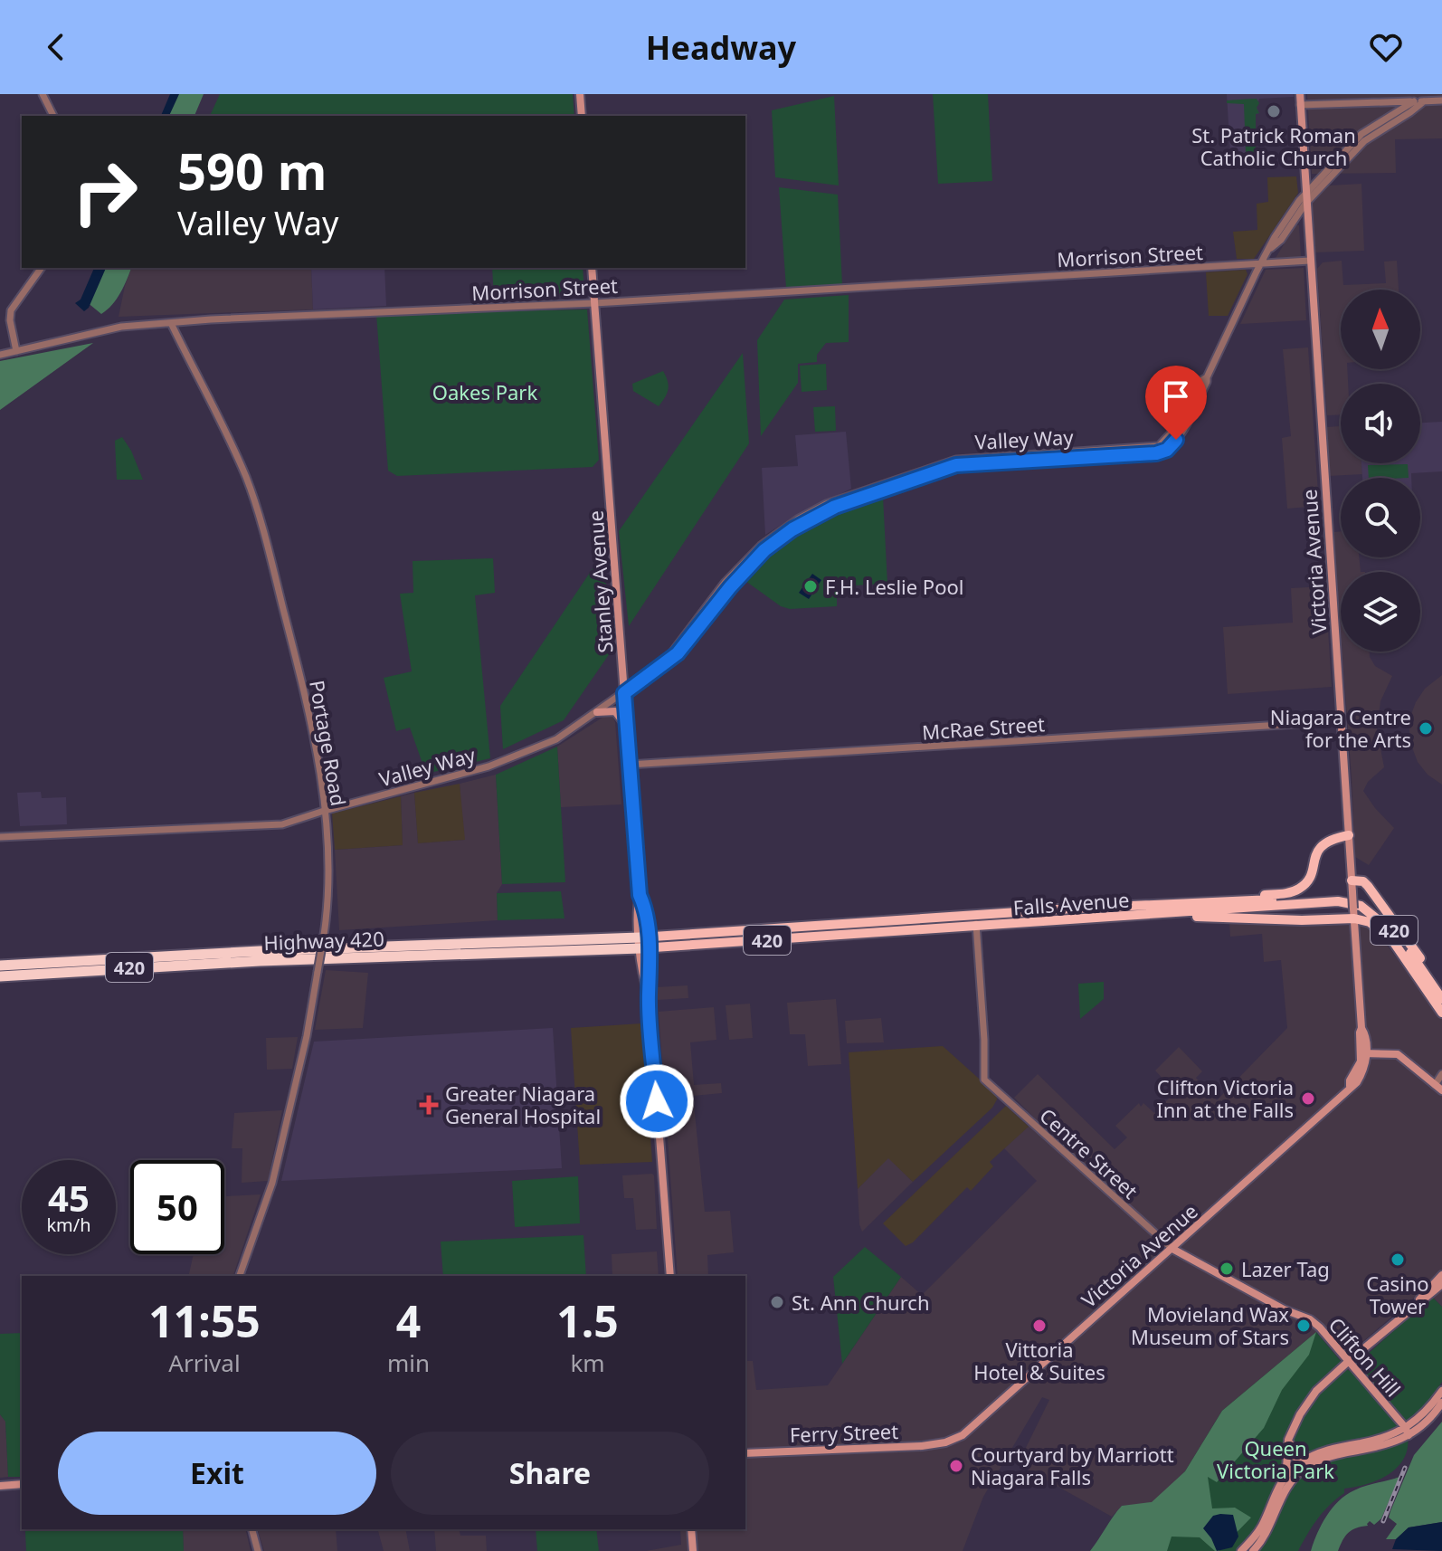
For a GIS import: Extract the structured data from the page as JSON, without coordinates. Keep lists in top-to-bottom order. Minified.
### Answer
{"streets":{"highway":["Falls Avenue","420","Highway 420"],"main road":["Victoria Avenue","Stanley Avenue","Clifton Hill","Ferry Street"],"street":["Morrison Street","Valley Way","McRae Street","Portage Road","Centre Street"]},"crossings":[["Morrison Street","Valley Way"],["Morrison Street","Victoria Avenue"],["Morrison Street","Stanley Avenue"],["Morrison Street","Portage Road"],["Valley Way","Victoria Avenue"],["Valley Way","Stanley Avenue"],["Valley Way","Portage Road"],["Victoria Avenue","McRae Street"],["Victoria Avenue","Centre Street"],["Victoria Avenue","Clifton Hill"],["Victoria Avenue","Ferry Street"],["Stanley Avenue","McRae Street"],["Stanley Avenue","Falls Avenue"],["Stanley Avenue","Highway 420"],["Falls Avenue","Highway 420"],["Falls Avenue","Centre Street"],["Centre Street","Clifton Hill"]],"parks":["Oakes Park","Queen Victoria Park"],"places":{"other":["St. Patrick Roman Catholic Church","F.H. Leslie Pool","Niagara Centre for the Arts","Clifton Victoria Inn at the Falls","Casino Tower","Lazer Tag","St. Ann Church","Vittoria Hotel & Suites","Movieland Wax Museum of Stars","Courtyard by Marriott Niagara Falls"],"health":["Greater Niagara General Hospital"]},"north":"top","page":{"header":"Headway","turn":["590 m","Valley Way"],"speed":"45 km/h","limit":"50","eta":["11:55","Arrival","4","min","1.5","km"],"buttons":["Exit","Share"]}}
